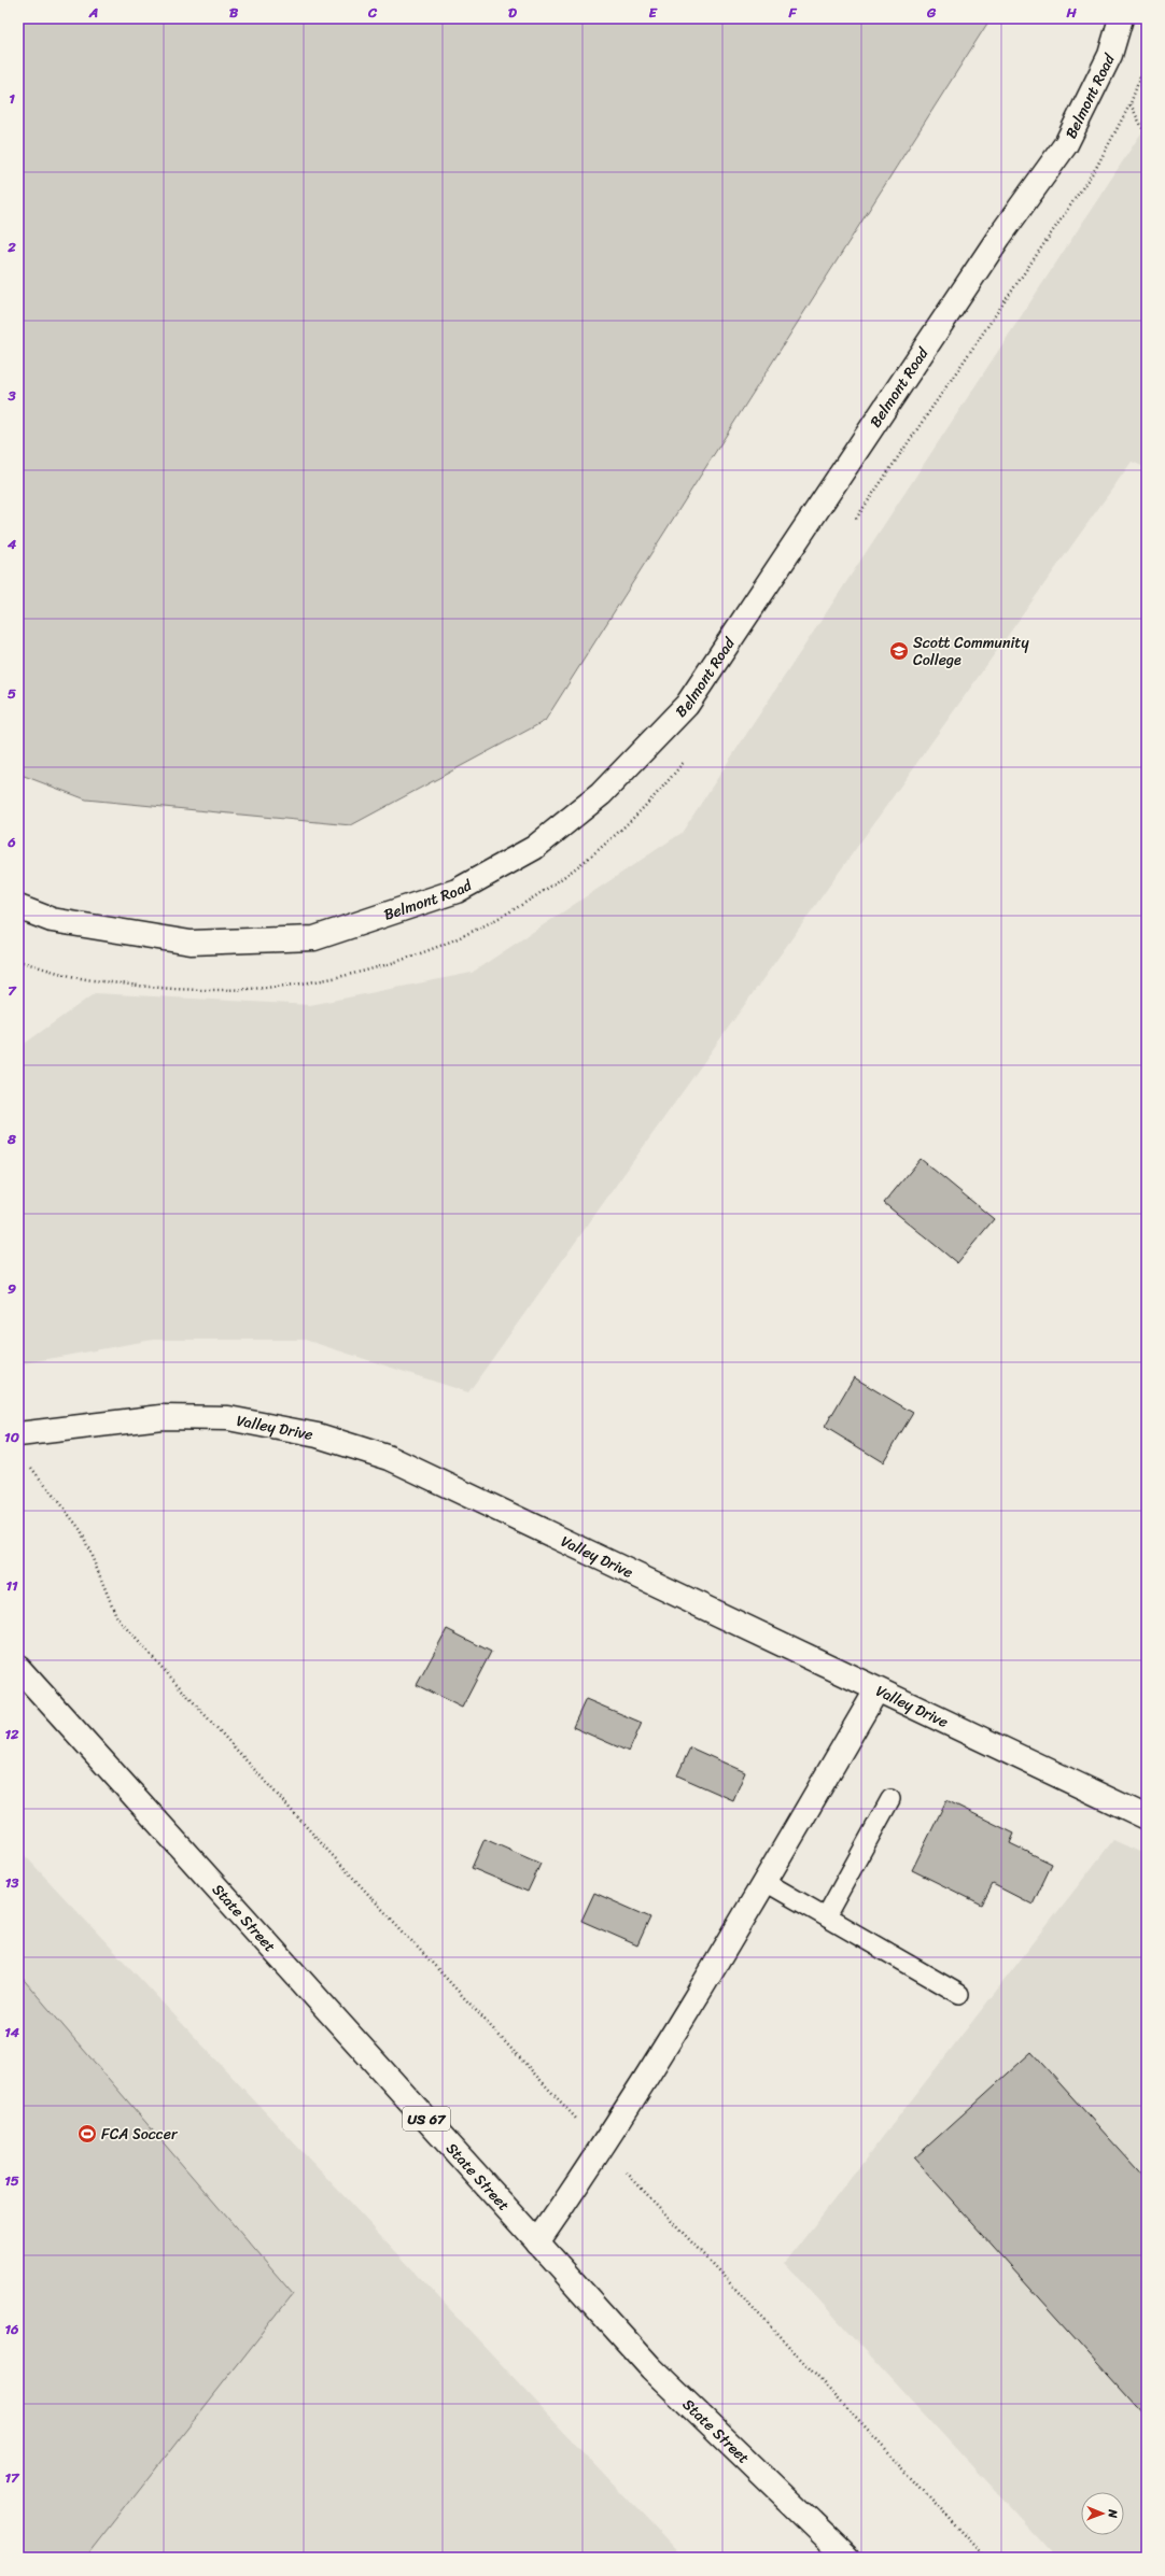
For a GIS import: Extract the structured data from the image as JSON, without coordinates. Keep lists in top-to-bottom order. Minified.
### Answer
{"streets":{"street":["Belmont Road","Valley Drive","State Street","US 67"]},"places":{"school or university":["Scott Community College"],"sports":["FCA Soccer"]},"north":"right","grid":{"columns":["A","B","C","D","E","F","G","H"],"rows":["1","2","3","4","5","6","7","8","9","10","11","12","13","14","15","16","17"]}}
